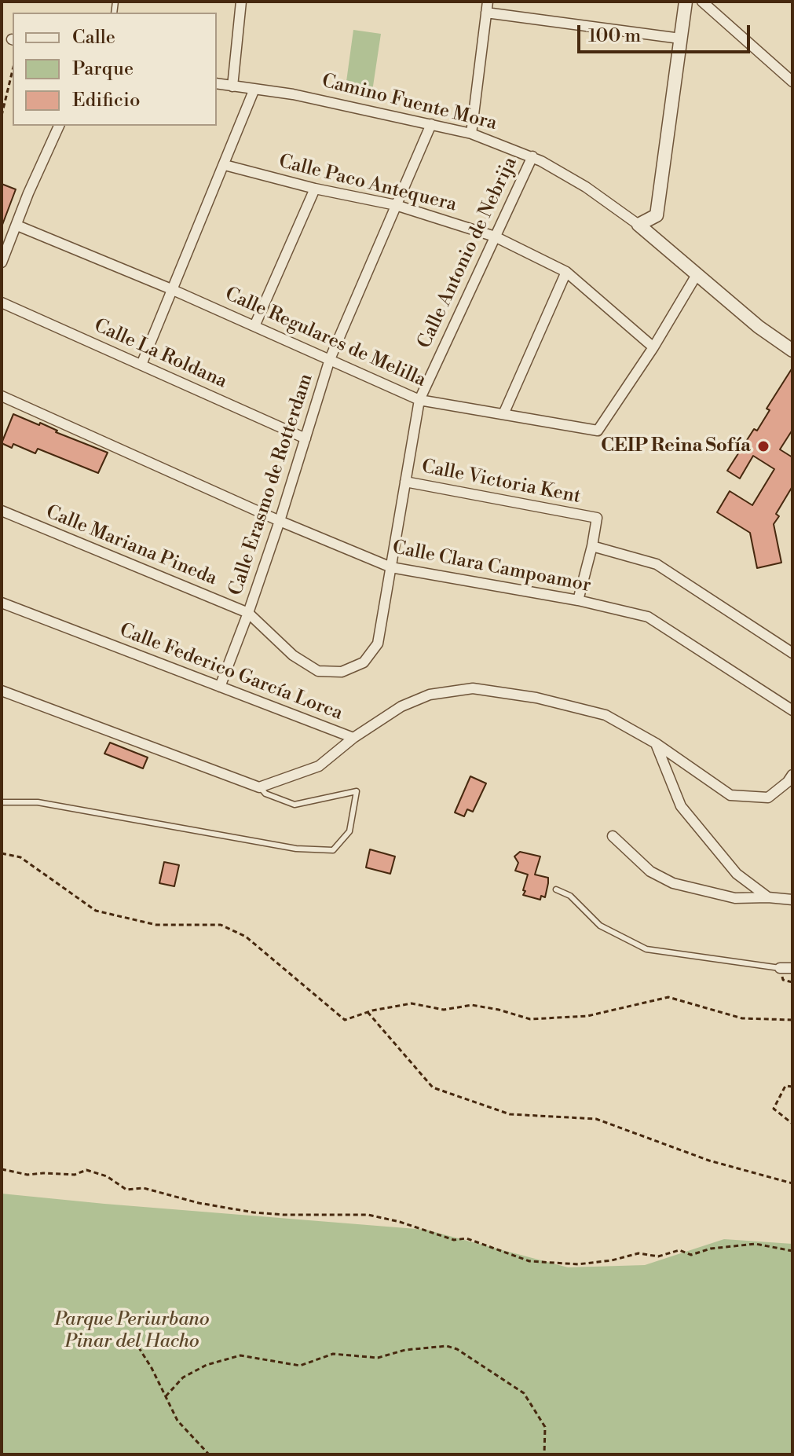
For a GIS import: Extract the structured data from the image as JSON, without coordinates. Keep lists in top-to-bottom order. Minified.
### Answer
{"streets":{"street":["Camino Fuente Mora","Calle Paco Antequera","Calle Antonio de Nebrija","Calle Regulares de Melilla","Calle La Roldana","Calle Victoria Kent","Calle Erasmo de Rotterdam","Calle Mariana Pineda","Calle Clara Campoamor","Calle Federico García Lorca"]},"crossings":[["Camino Fuente Mora","Calle Antonio de Nebrija"],["Camino Fuente Mora","Calle Regulares de Melilla"],["Camino Fuente Mora","Calle Erasmo de Rotterdam"],["Calle Paco Antequera","Calle Antonio de Nebrija"],["Calle Paco Antequera","Calle Regulares de Melilla"],["Calle Paco Antequera","Calle Erasmo de Rotterdam"],["Calle Antonio de Nebrija","Calle Regulares de Melilla"],["Calle Antonio de Nebrija","Calle Victoria Kent"],["Calle Antonio de Nebrija","Calle Erasmo de Rotterdam"],["Calle Antonio de Nebrija","Calle Mariana Pineda"],["Calle Antonio de Nebrija","Calle Clara Campoamor"],["Calle Regulares de Melilla","Calle Erasmo de Rotterdam"],["Calle La Roldana","Calle Erasmo de Rotterdam"],["Calle Erasmo de Rotterdam","Calle Mariana Pineda"],["Calle Erasmo de Rotterdam","Calle Clara Campoamor"],["Calle Mariana Pineda","Calle Clara Campoamor"]],"parks":["Parque Periurbano Pinar del Hacho"],"places":["CEIP Reina Sofía"],"legend":["Calle","Parque","Edificio"],"scale_bar":"100 m"}
